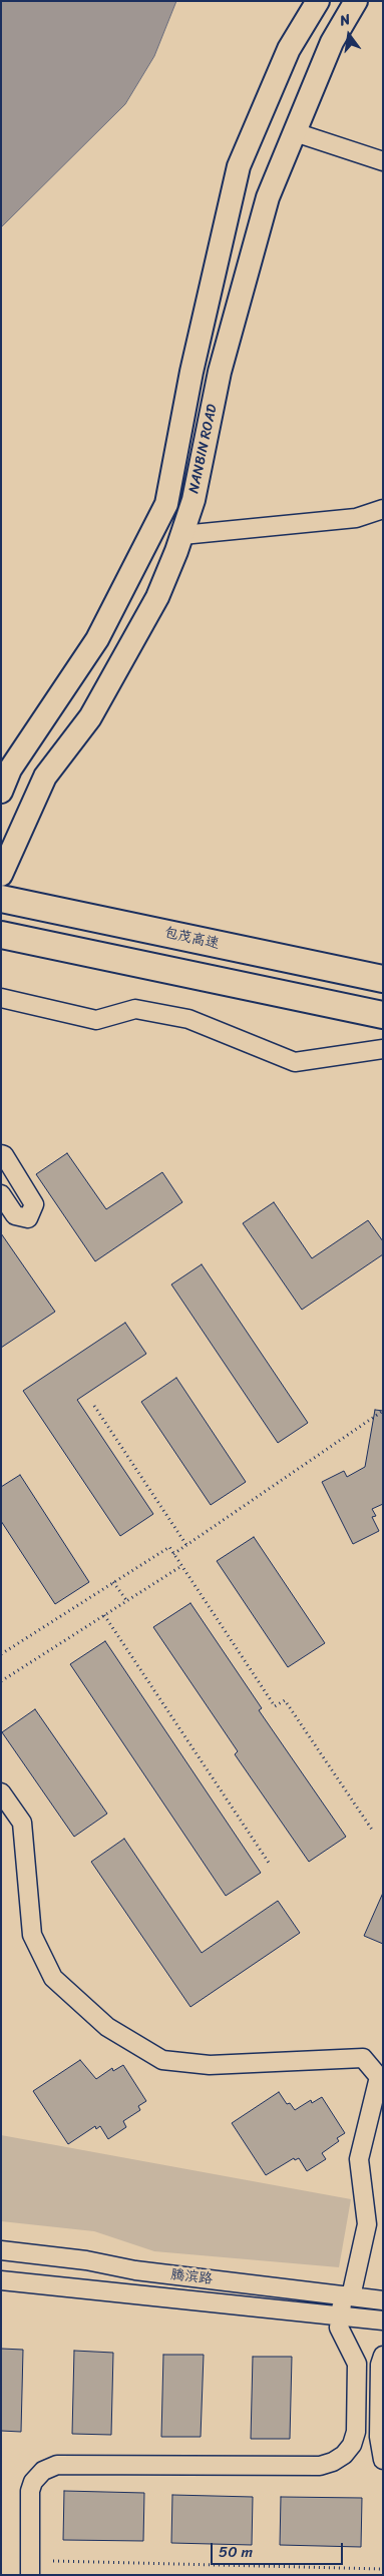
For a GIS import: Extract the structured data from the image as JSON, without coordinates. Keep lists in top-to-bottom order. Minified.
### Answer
{"streets":{"highway":["包茂高速"],"main road":["NANBIN ROAD"],"street":["腾滨路"]},"scale_bar":"50 m","north":"top"}
